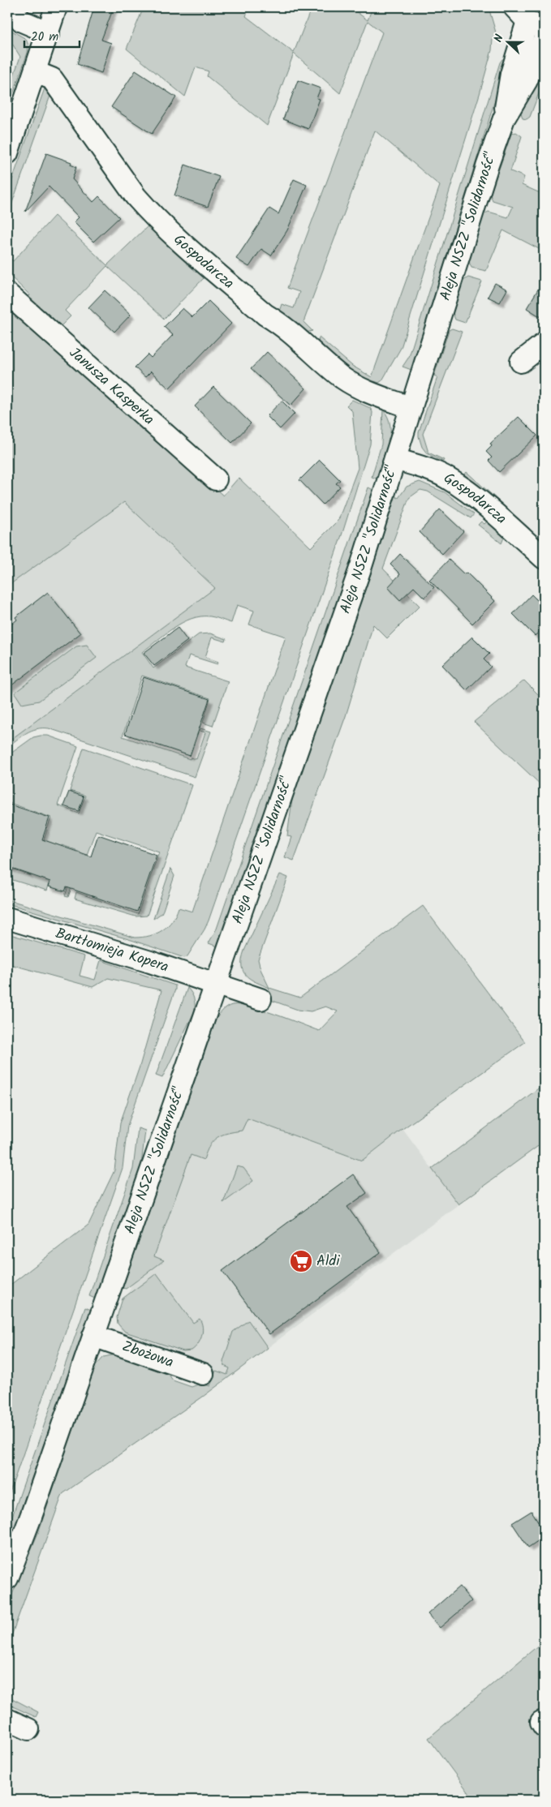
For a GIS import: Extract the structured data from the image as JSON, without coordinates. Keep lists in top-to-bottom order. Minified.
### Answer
{"streets":{"street":["Aleja NSZZ \"Solidarność\"","Gospodarcza","Janusza Kasperka","Bartłomieja Kopera","Zbożowa"]},"crossings":[["Aleja NSZZ \"Solidarność\"","Gospodarcza"],["Aleja NSZZ \"Solidarność\"","Bartłomieja Kopera"],["Aleja NSZZ \"Solidarność\"","Zbożowa"]],"places":{"supermarket":["Aldi"]},"scale_bar":"20 m","north":"left"}
